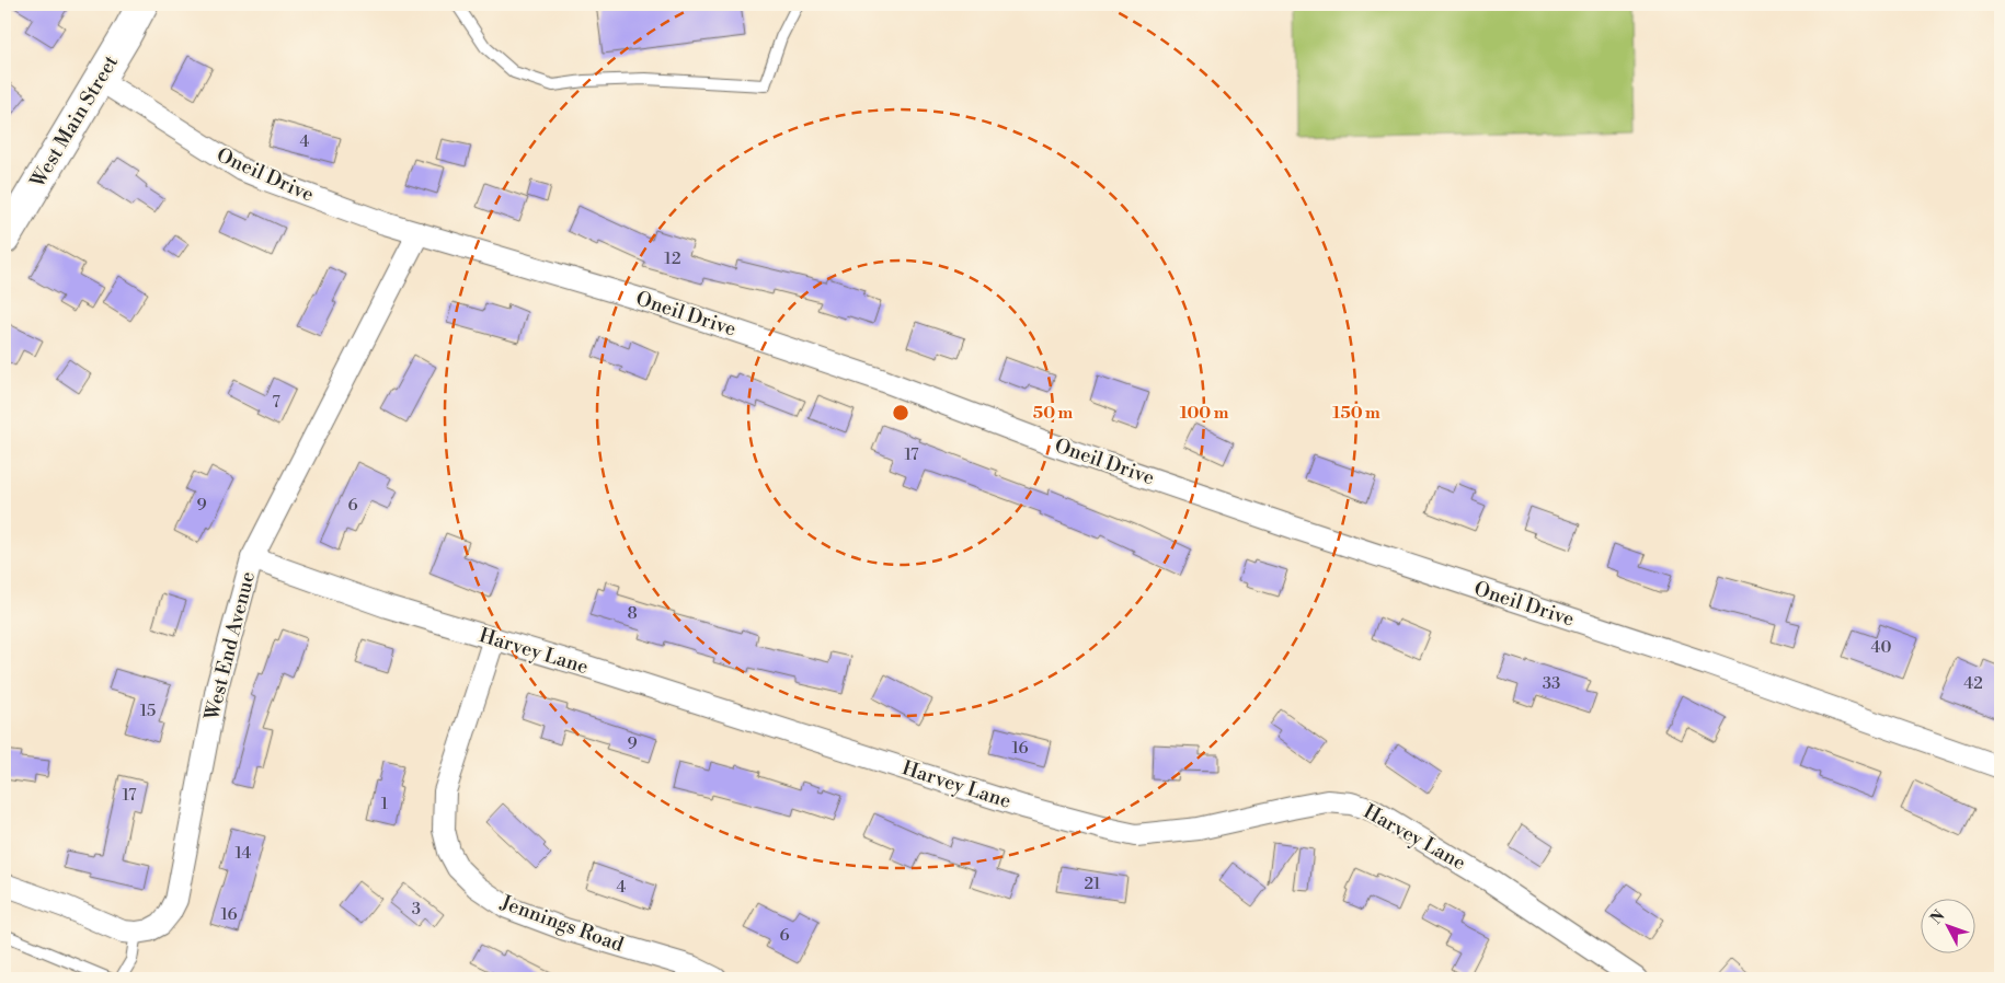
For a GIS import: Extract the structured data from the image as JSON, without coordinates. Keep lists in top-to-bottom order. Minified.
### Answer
{"streets":{"main road":["West Main Street"],"street":["Oneil Drive","West End Avenue","Harvey Lane","Jennings Road"]},"crossings":[["West Main Street","Oneil Drive"],["Oneil Drive","West End Avenue"],["West End Avenue","Harvey Lane"],["Harvey Lane","Jennings Road"]],"house_numbers":["4","12","7","17","9","6","8","40","33","42","15","9","16","17","1","14","21","4","3","16","6"],"north":"top left","rings":["50 m","100 m","150 m"]}
